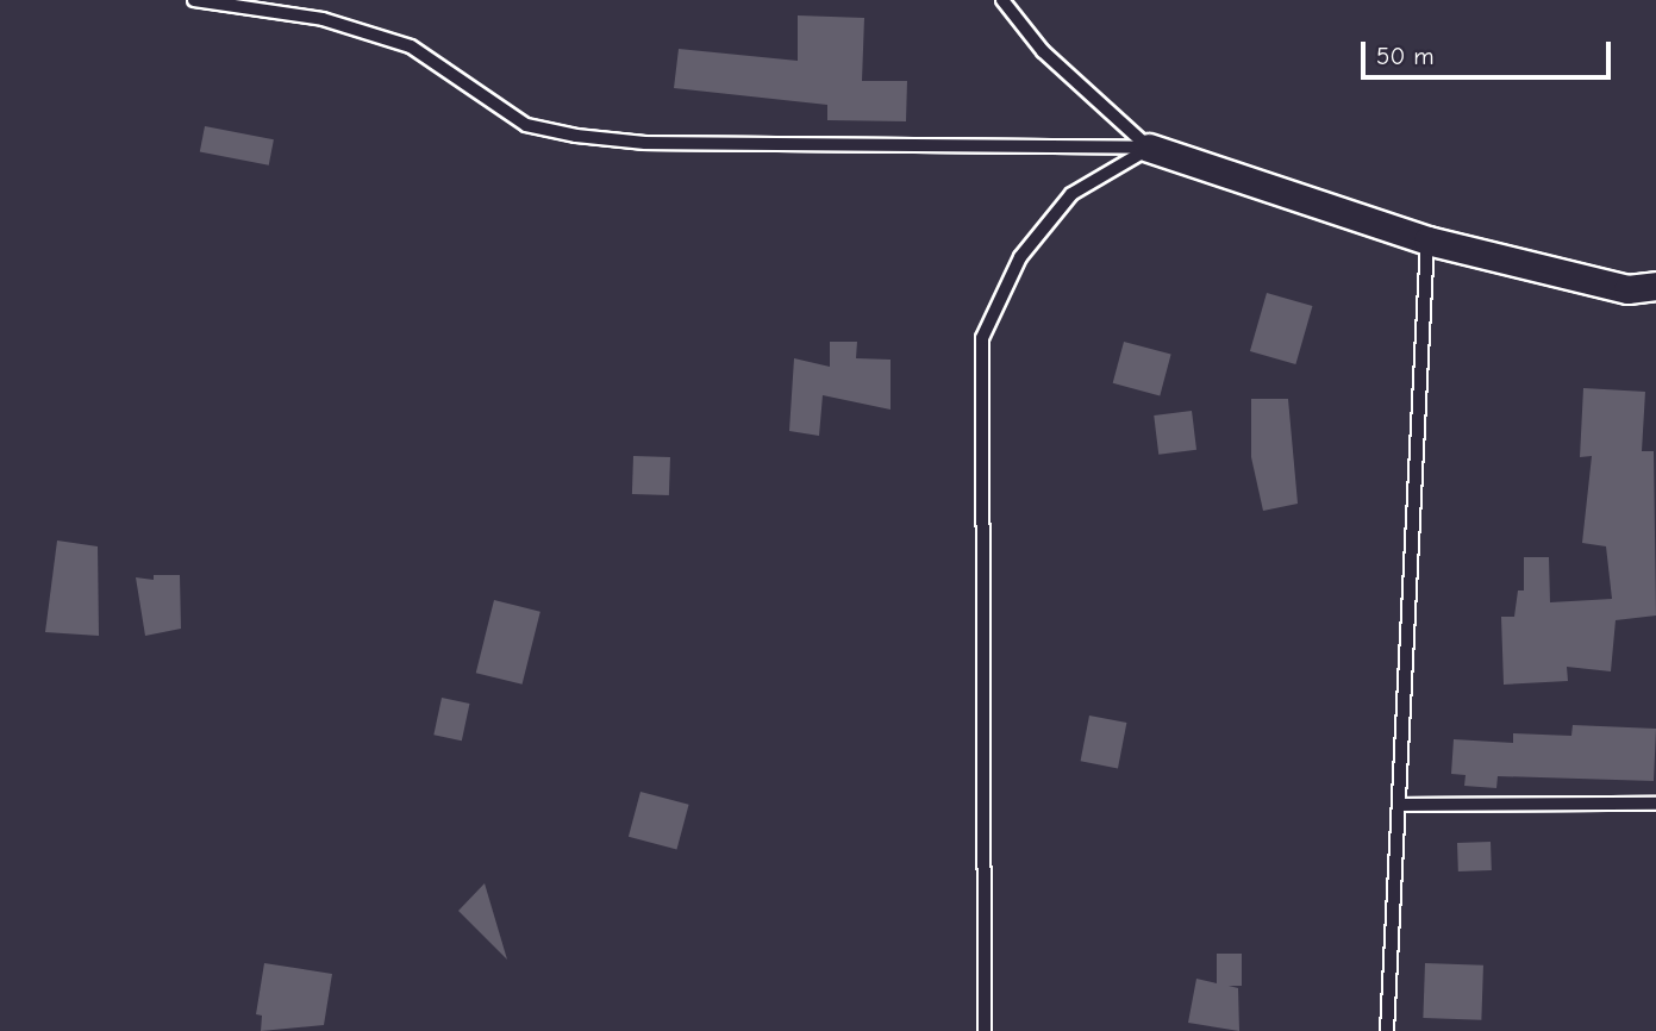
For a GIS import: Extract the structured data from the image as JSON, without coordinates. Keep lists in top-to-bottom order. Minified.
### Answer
{"scale_bar":"50 m"}
